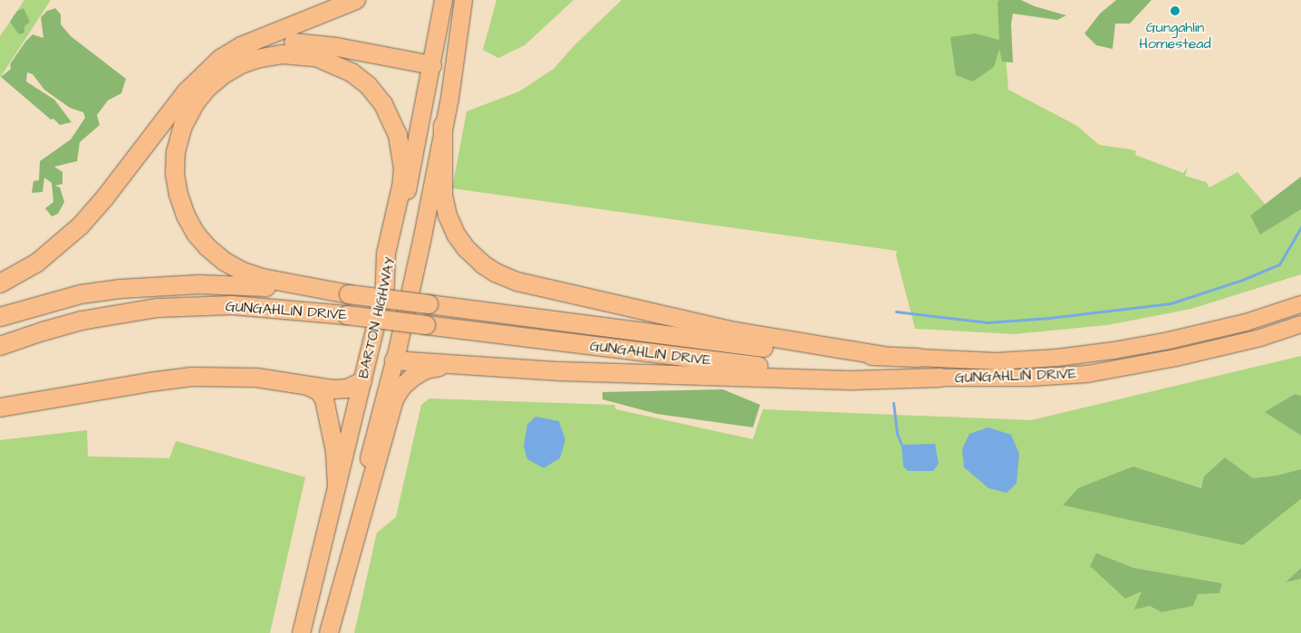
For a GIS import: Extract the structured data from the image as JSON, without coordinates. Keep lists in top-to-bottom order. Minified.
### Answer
{"streets":{"highway":["GUNGAHLIN DRIVE","BARTON HIGHWAY"]},"places":["Gungahlin Homestead"]}
